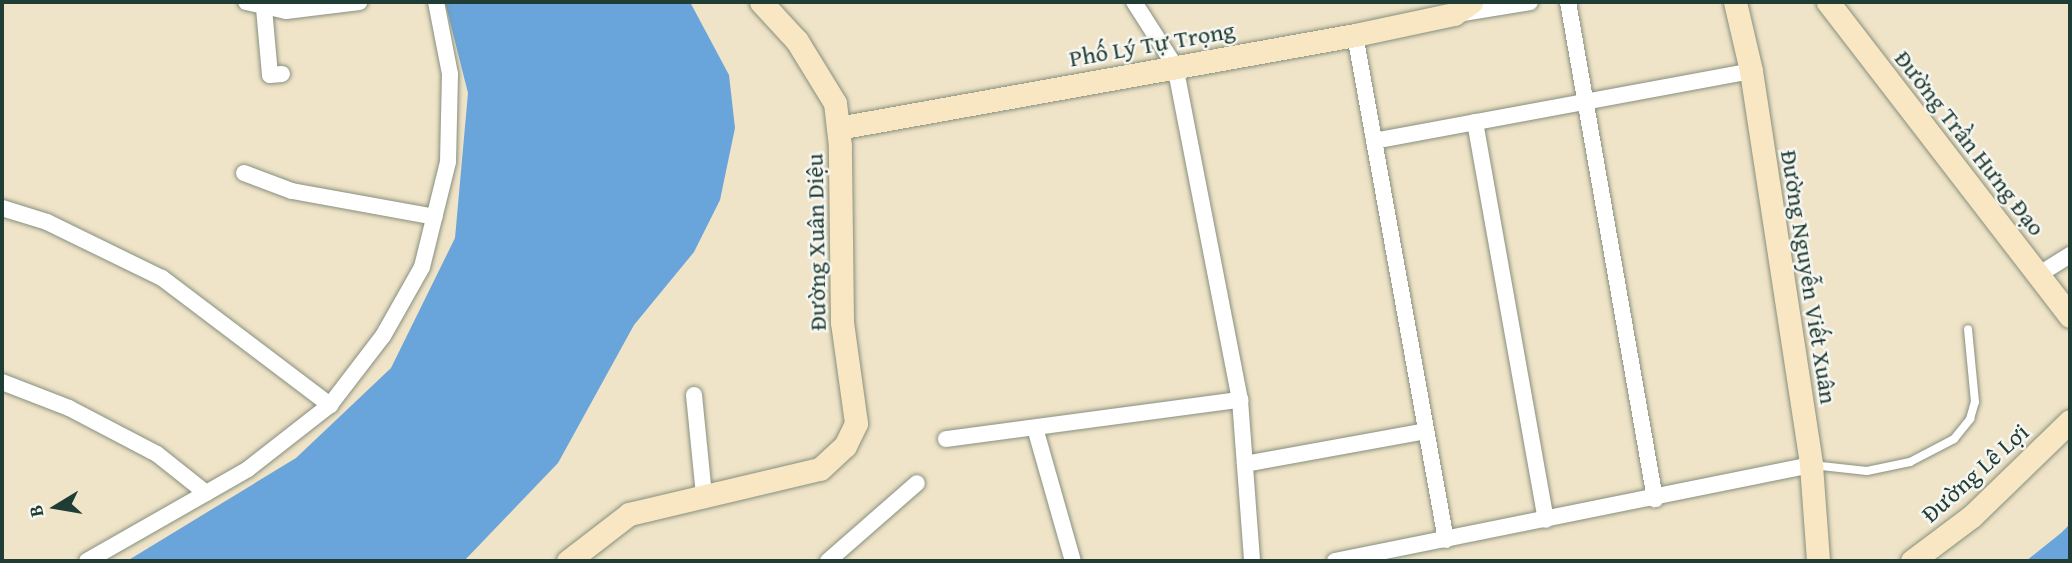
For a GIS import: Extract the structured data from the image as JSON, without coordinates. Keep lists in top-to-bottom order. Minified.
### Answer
{"streets":{"street":["Phố Lý Tự Trọng","Đường Trần Hưng Đạo","Đường Xuân Diệu","Đường Nguyễn Viết Xuân","Đường Lê Lợi"]},"crossings":[["Phố Lý Tự Trọng","Đường Xuân Diệu"]],"north":"left"}
